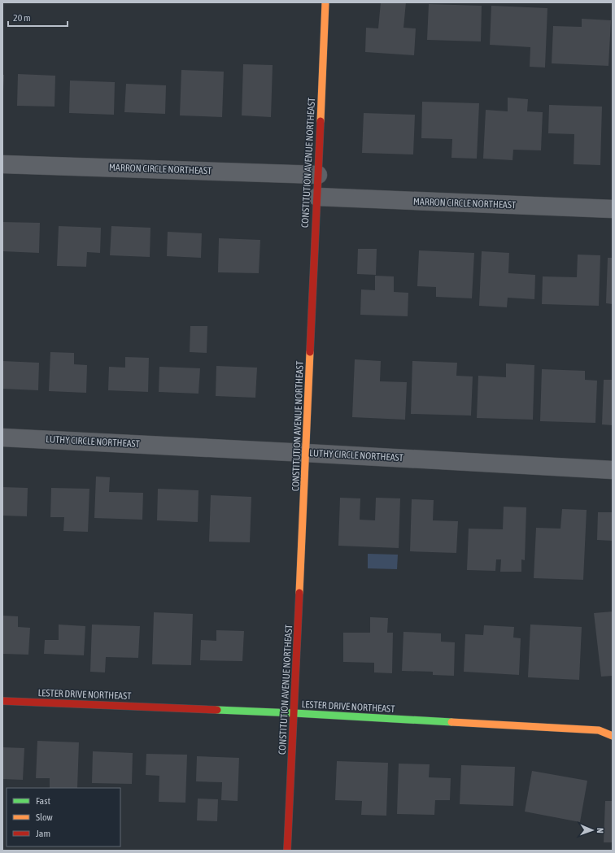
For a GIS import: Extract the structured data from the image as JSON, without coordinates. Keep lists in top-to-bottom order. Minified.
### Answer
{"streets":{"street":["CONSTITUTION AVENUE NORTHEAST","MARRON CIRCLE NORTHEAST","LUTHY CIRCLE NORTHEAST","LESTER DRIVE NORTHEAST"]},"crossings":[["CONSTITUTION AVENUE NORTHEAST","MARRON CIRCLE NORTHEAST"],["CONSTITUTION AVENUE NORTHEAST","LUTHY CIRCLE NORTHEAST"],["CONSTITUTION AVENUE NORTHEAST","LESTER DRIVE NORTHEAST"]],"legend":["Fast","Slow","Jam"],"scale_bar":"20 m","north":"right"}
